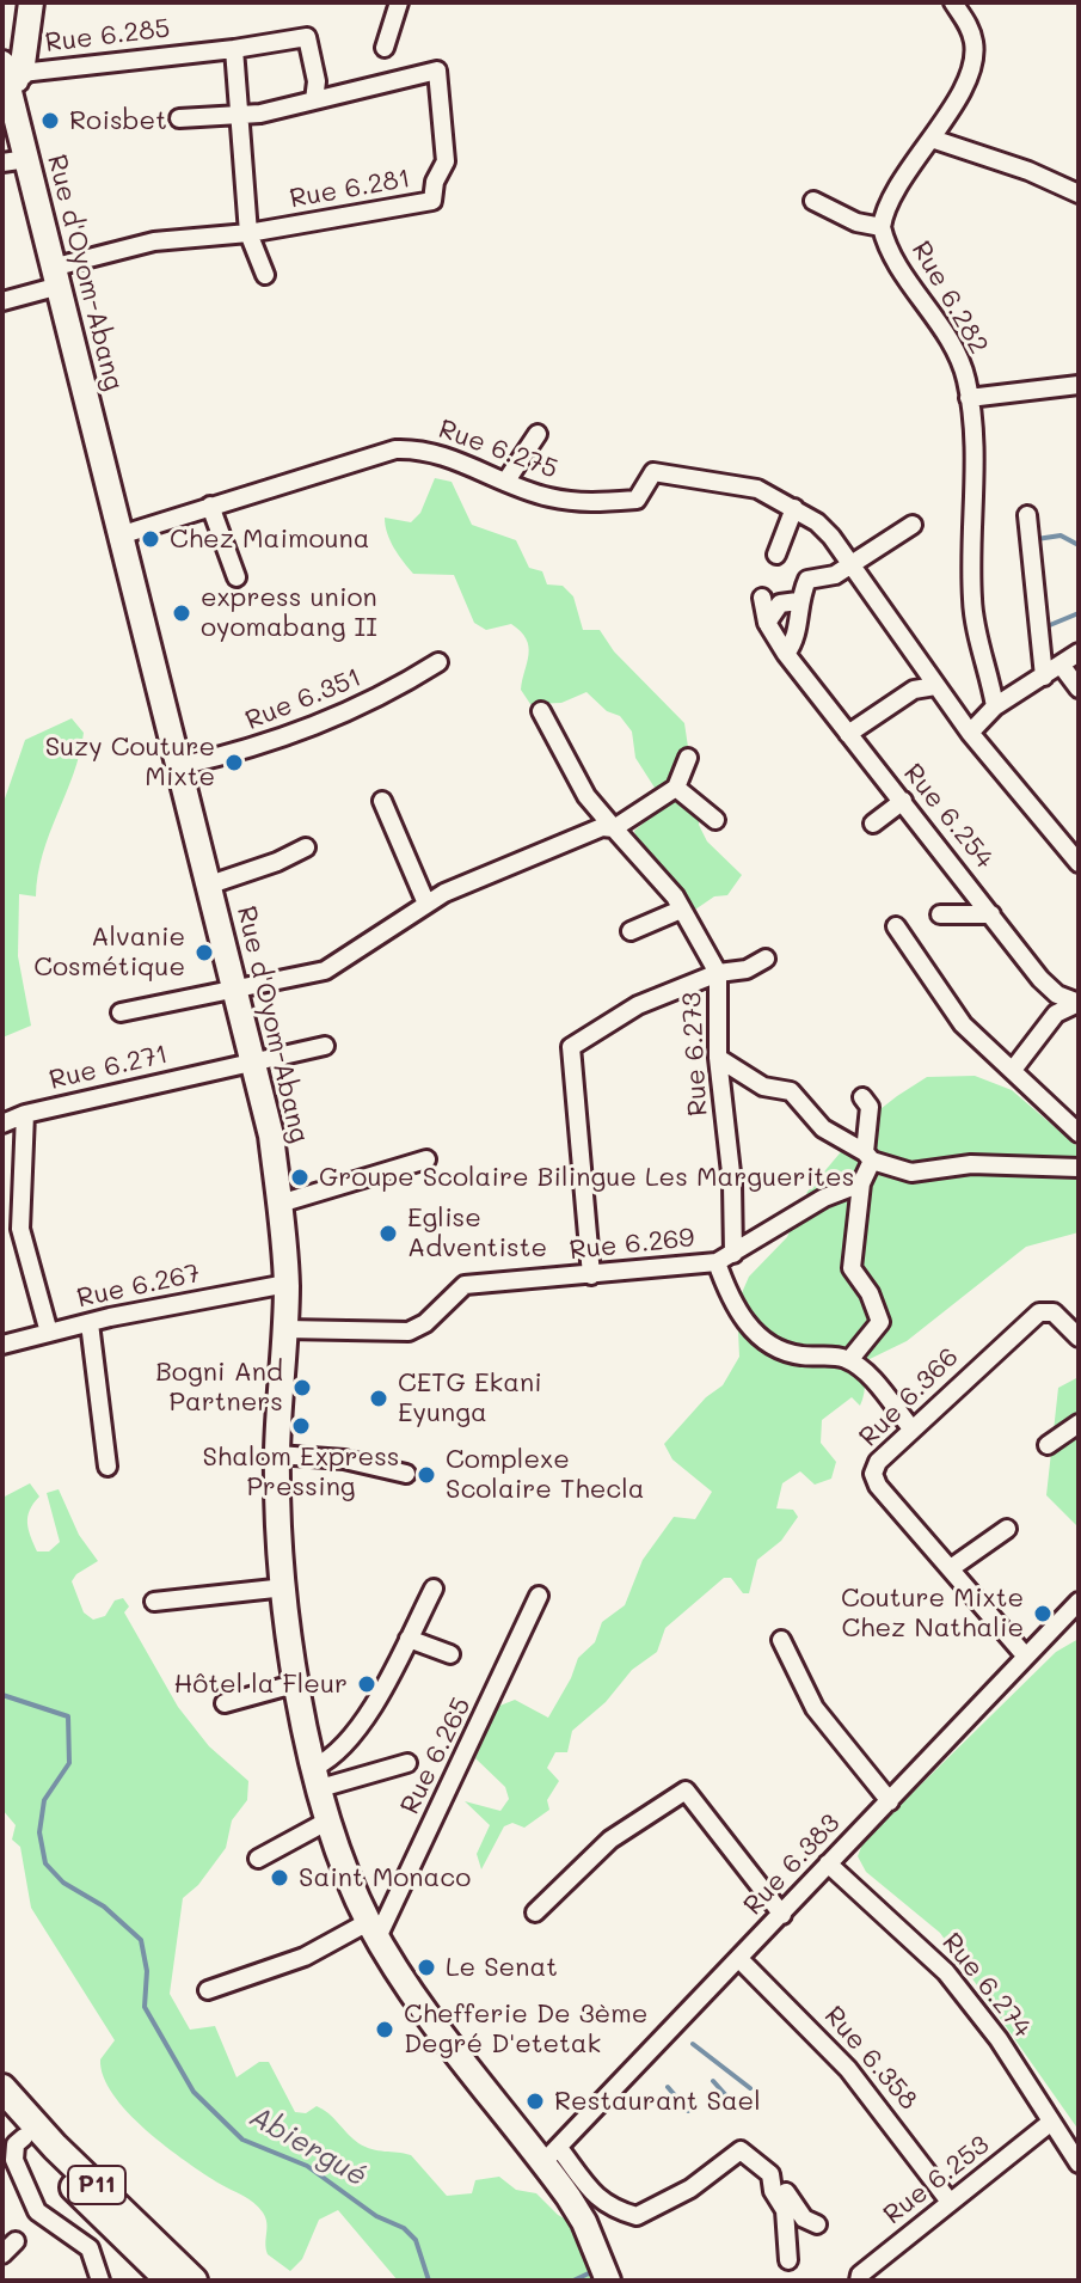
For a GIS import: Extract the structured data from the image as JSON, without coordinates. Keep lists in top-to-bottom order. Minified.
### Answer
{"streets":{"main road":["Rue d'Oyom-Abang","P11"],"street":["Rue 6.285","Rue 6.281","Rue 6.282","Rue 6.275","Rue 6.351","Rue 6.254","Rue 6.273","Rue 6.271","Rue 6.269","Rue 6.267","Rue 6.366","Rue 6.265","Rue 6.383","Rue 6.274","Rue 6.358","Rue 6.253"]},"crossings":[["Rue 6.285","Rue 6.281"],["Rue 6.285","Rue d'Oyom-Abang"],["Rue 6.281","Rue d'Oyom-Abang"],["Rue d'Oyom-Abang","Rue 6.275"],["Rue d'Oyom-Abang","Rue 6.351"],["Rue d'Oyom-Abang","Rue 6.271"],["Rue d'Oyom-Abang","Rue 6.269"],["Rue d'Oyom-Abang","Rue 6.267"],["Rue d'Oyom-Abang","Rue 6.265"],["Rue d'Oyom-Abang","Rue 6.383"],["Rue 6.273","Rue 6.269"],["Rue 6.271","Rue 6.267"],["Rue 6.366","Rue 6.383"],["Rue 6.383","Rue 6.274"],["Rue 6.383","Rue 6.358"],["Rue 6.274","Rue 6.253"],["Rue 6.358","Rue 6.253"]],"water":["Abiergué"],"places":["Roisbet","Chez Maimouna","express union oyomabang II","Suzy Couture Mixte","Alvanie Cosmétique","Groupe Scolaire Bilingue Les Marguerites","Eglise Adventiste","Bogni And Partners","CETG Ekani Eyunga","Shalom Express Pressing","Complexe Scolaire Thecla","Couture Mixte Chez Nathalie","Hôtel la Fleur","Saint Monaco","Le Senat","Chefferie De 3ème Degré D'etetak","Restaurant Sael"]}
